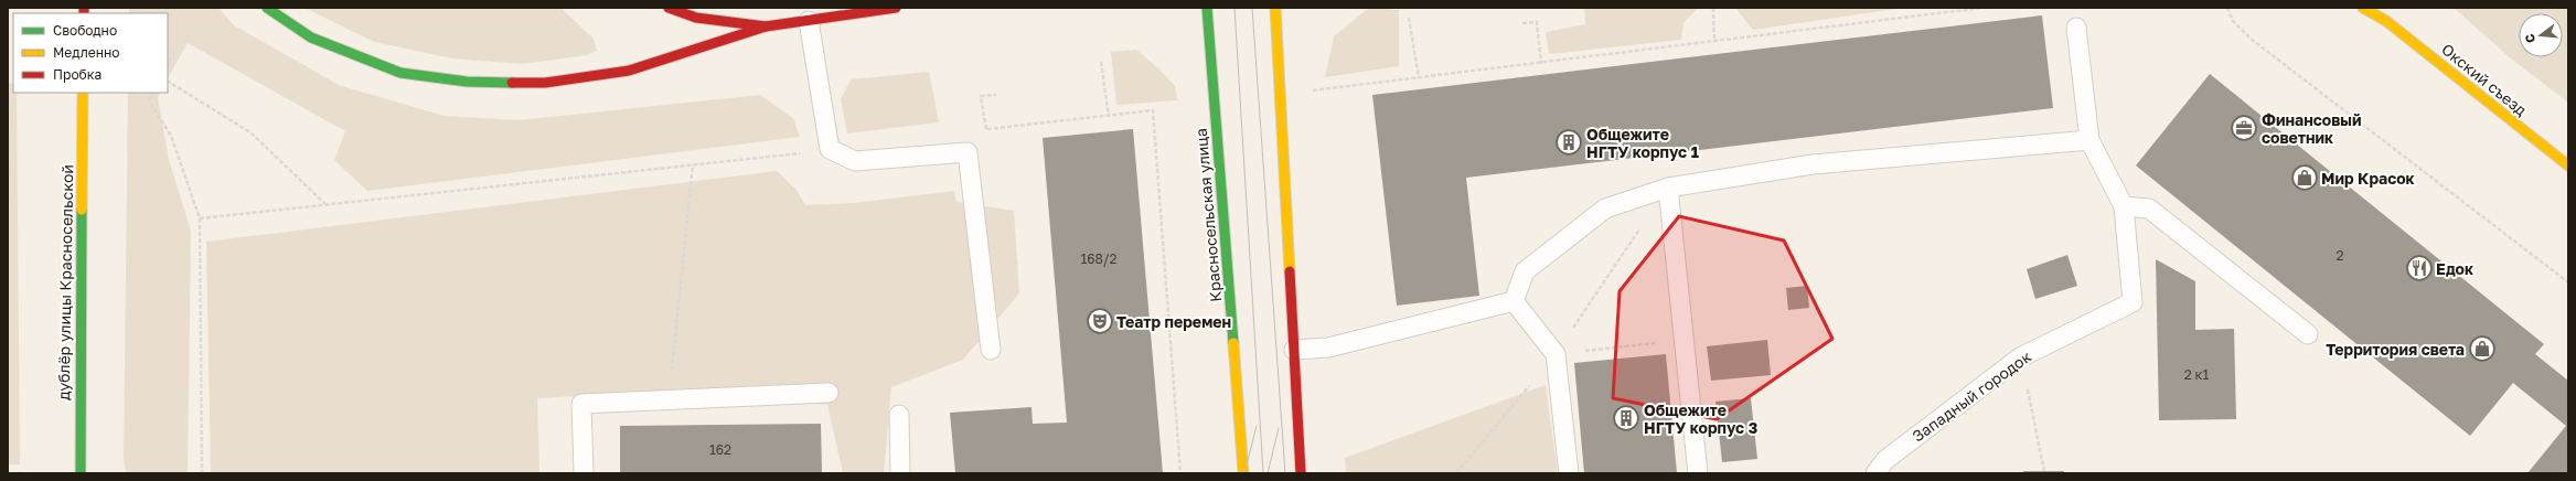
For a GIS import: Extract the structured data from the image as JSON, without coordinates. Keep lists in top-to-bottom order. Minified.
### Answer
{"streets":{"main road":["Окский съезд","Красносельская улица","дублёр улицы Красносельской"],"lane":["Западный городок"]},"places":{"office":["Финансовый советник"],"building":["Общежите НГТУ корпус 1","Общежите НГТУ корпус 3"],"shop":["Мир Красок","Территория света"],"restaurant":["Едок"],"theatre":["Театр перемен"]},"house_numbers":["2","168/2","2 к1","162"],"legend":["Свободно","Медленно","Пробка"],"north":"left"}
